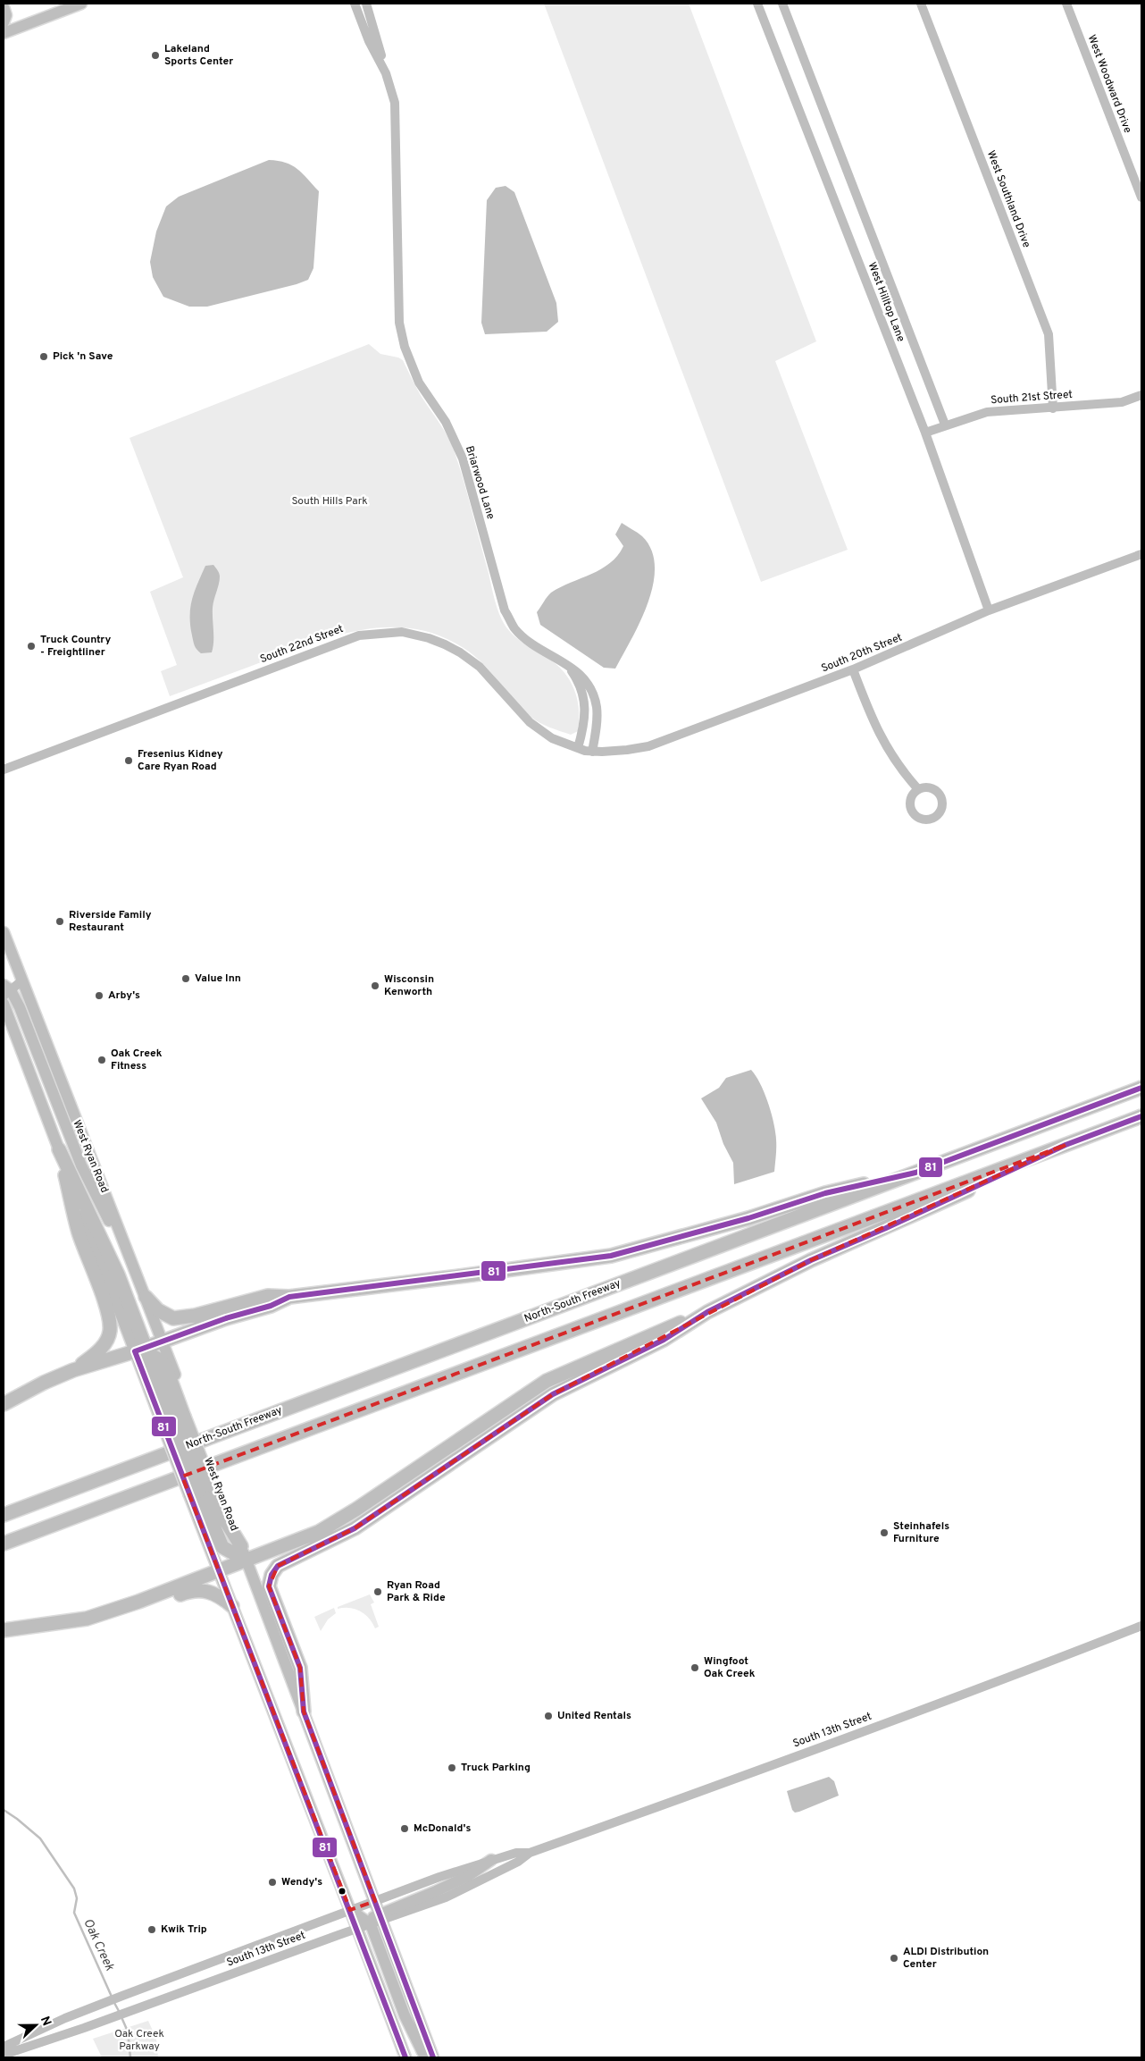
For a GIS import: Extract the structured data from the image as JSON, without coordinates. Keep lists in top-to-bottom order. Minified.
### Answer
{"streets":{"highway":["North-South Freeway"],"main road":["West Ryan Road"],"street":["West Woodward Drive","West Southland Drive","West Hilltop Lane","South 21st Street","Briarwood Lane","South 22nd Street","South 20th Street","South 13th Street"]},"crossings":[["West Southland Drive","South 21st Street"],["West Hilltop Lane","South 21st Street"],["West Hilltop Lane","South 20th Street"],["Briarwood Lane","South 22nd Street"],["Briarwood Lane","South 20th Street"],["South 22nd Street","South 20th Street"],["West Ryan Road","South 13th Street"]],"water":["Oak Creek"],"parks":["South Hills Park","Oak Creek Parkway"],"places":["Lakeland Sports Center","Pick 'n Save","Truck Country - Freightliner","Fresenius Kidney Care Ryan Road","Riverside Family Restaurant","Value Inn","Wisconsin Kenworth","Arby's","Oak Creek Fitness","Steinhafels Furniture","Ryan Road Park & Ride","Wingfoot Oak Creek","United Rentals","Truck Parking","McDonald's","Wendy's","Kwik Trip","ALDI Distribution Center"],"lines":["transit line 81"],"north":"right"}
